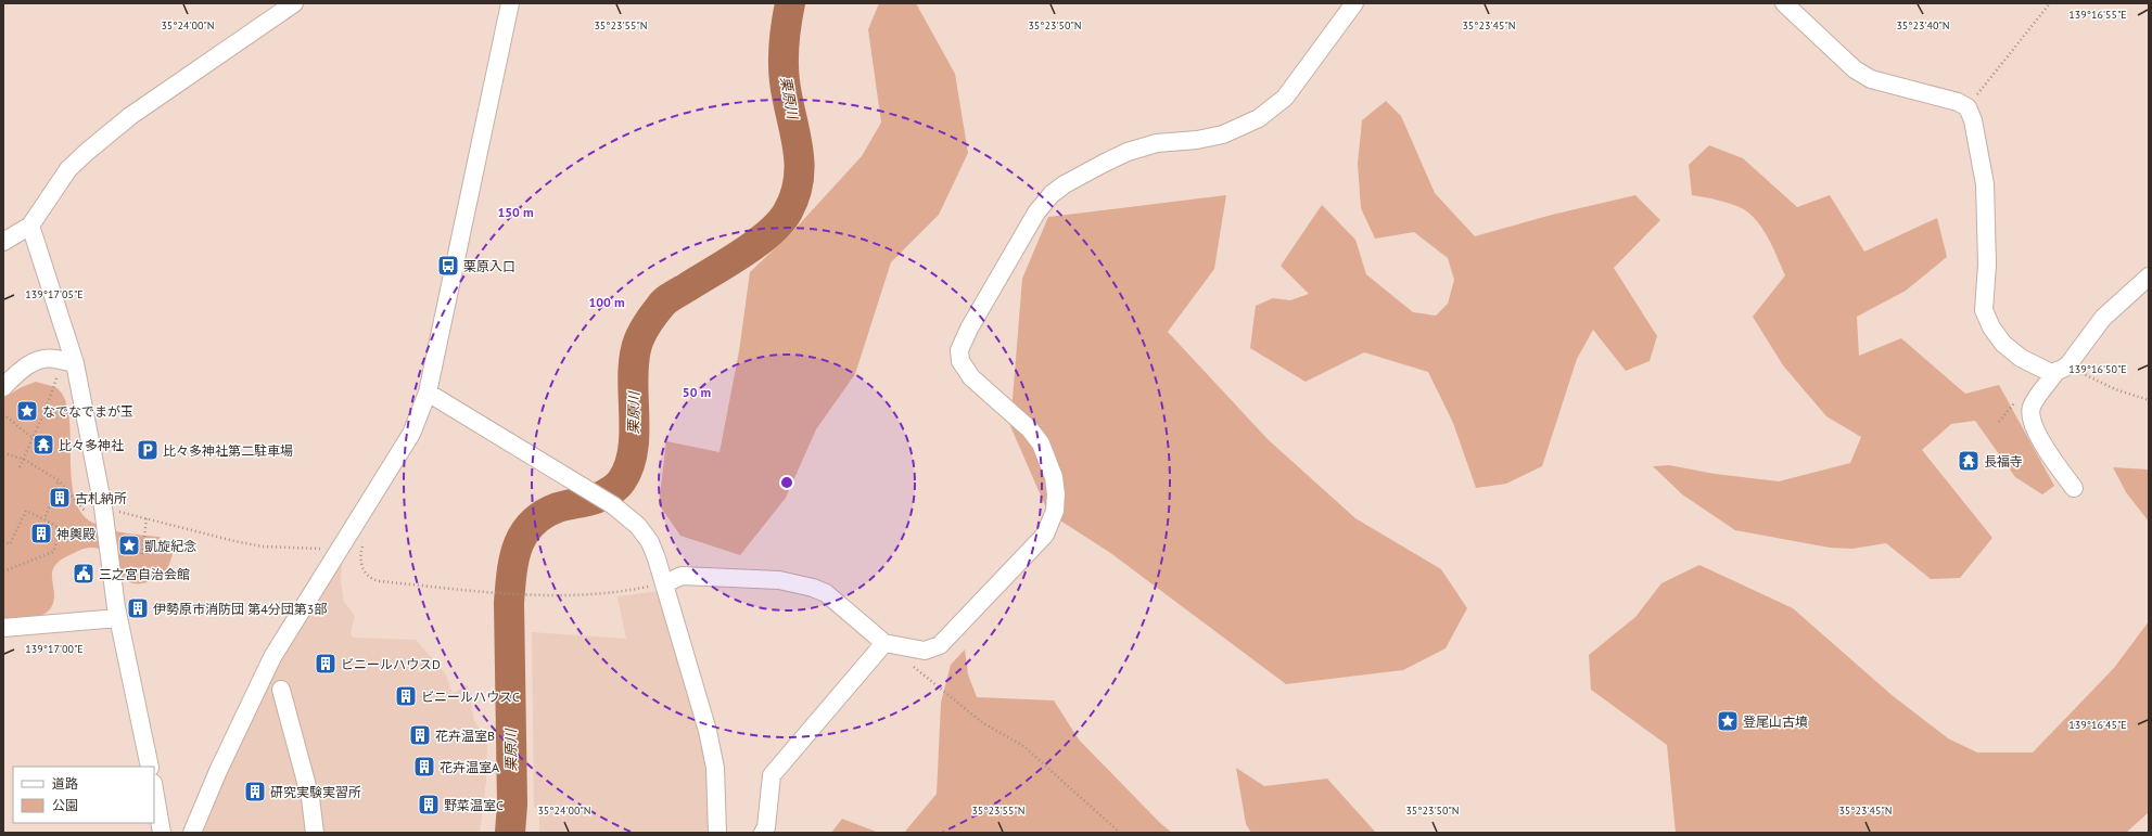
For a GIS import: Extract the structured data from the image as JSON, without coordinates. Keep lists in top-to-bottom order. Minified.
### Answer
{"water":["栗原川"],"places":{"bus stop":["栗原入口"],"place":["なでなでまが玉","凱旋紀念","登尾山古墳"],"temple":["比々多神社","長福寺"],"parking":["比々多神社第二駐車場"],"building":["古札納所","神輿殿","伊勢原市消防団 第4分団第3部","ビニールハウスD","ビニールハウスC","花卉温室B","花卉温室A","研究実験実習所","野菜温室C"],"public building":["三之宮自治会館"]},"legend":["道路","公園"],"coordinates":["139°16'55\"E","35°24'00\"N","35°23'55\"N","35°23'50\"N","35°23'45\"N","35°23'40\"N","139°17'05\"E","139°16'50\"E","139°17'00\"E","139°16'45\"E"],"rings":["150 m","100 m","50 m"]}
